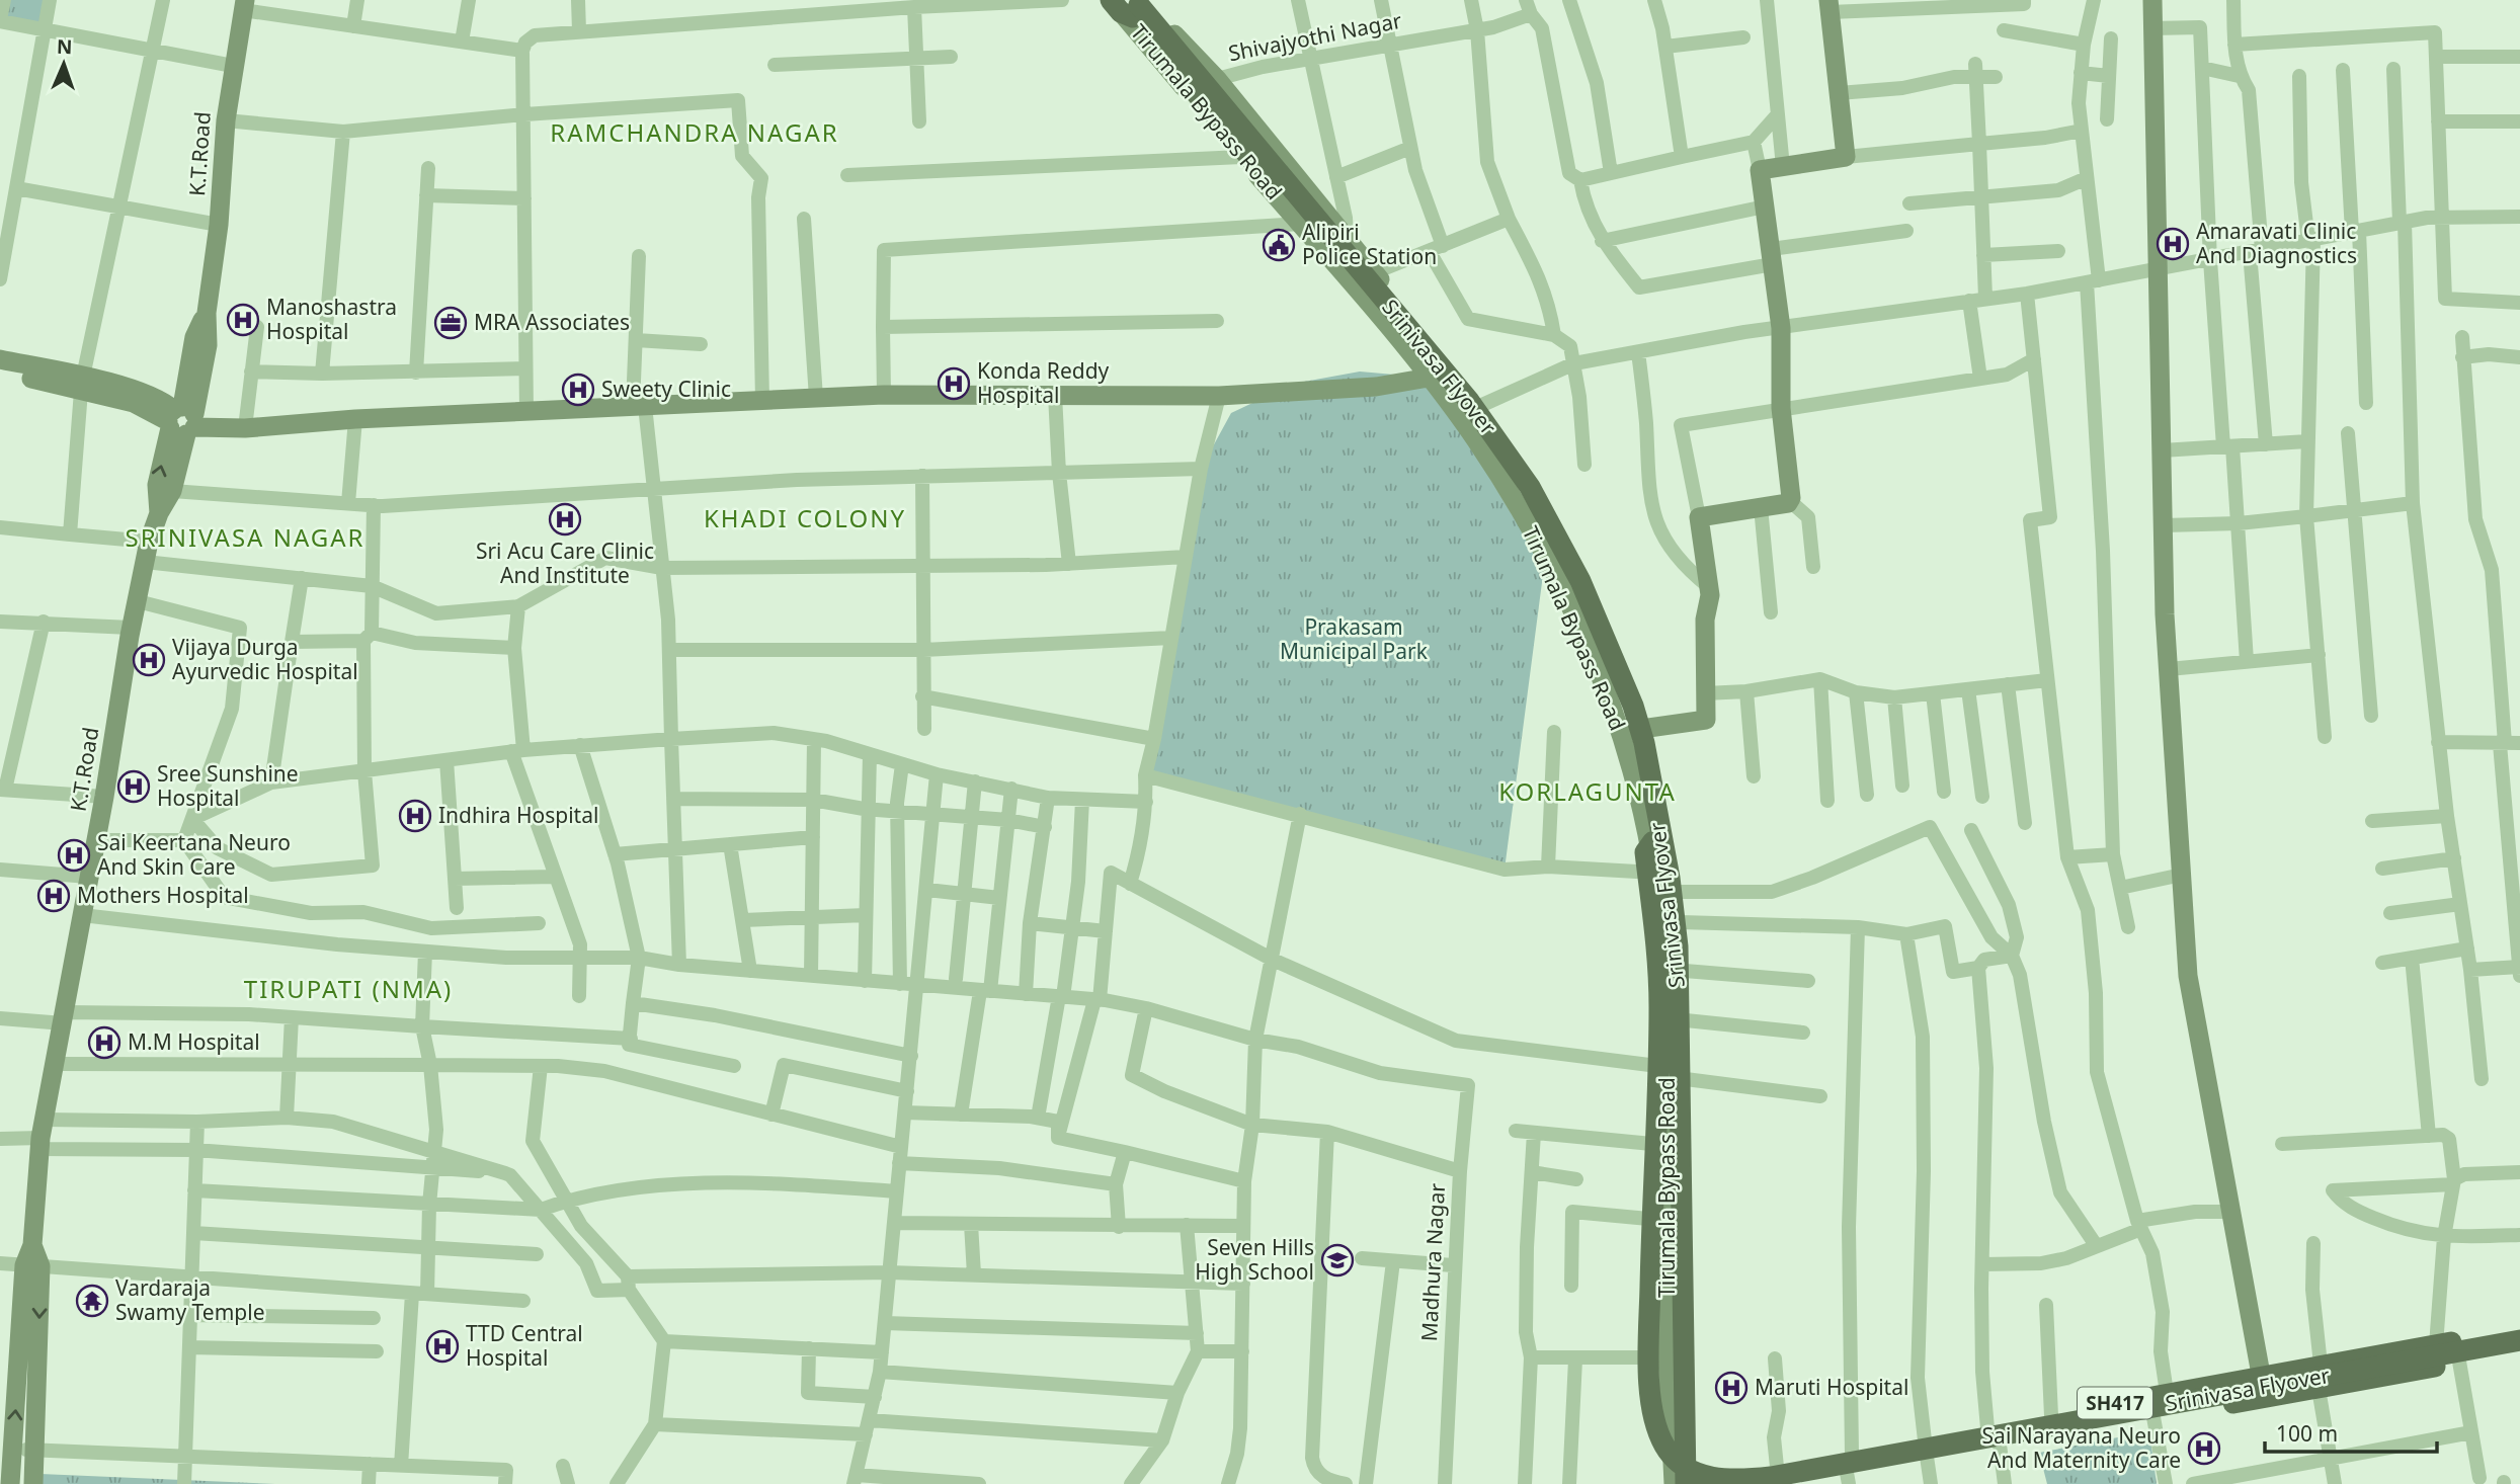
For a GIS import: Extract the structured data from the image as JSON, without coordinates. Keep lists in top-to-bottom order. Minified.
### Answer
{"streets":{"main road":["Srinivasa Flyover","SH417"],"street":["Shivajyothi Nagar","Tirumala Bypass Road","K.T.Road","Madhura Nagar"]},"crossings":[["Shivajyothi Nagar","Tirumala Bypass Road"],["Tirumala Bypass Road","Srinivasa Flyover"],["Tirumala Bypass Road","SH417"],["Srinivasa Flyover","SH417"]],"districts":["RAMCHANDRA NAGAR","KHADI COLONY","SRINIVASA NAGAR","KORLAGUNTA","TIRUPATI (NMA)"],"parks":["Prakasam Municipal Park"],"places":{"hospital":["Amaravati Clinic And Diagnostics","Manoshastra Hospital","Konda Reddy Hospital","Sweety Clinic","Sri Acu Care Clinic And Institute","Vijaya Durga Ayurvedic Hospital","Sree Sunshine Hospital","Indhira Hospital","Sai Keertana Neuro And Skin Care","Mothers Hospital","M.M Hospital","TTD Central Hospital","Maruti Hospital","Sai Narayana Neuro And Maternity Care"],"public building":["Alipiri Police Station"],"office":["MRA Associates"],"school or university":["Seven Hills High School"],"temple":["Vardaraja Swamy Temple"]},"scale_bar":"100 m","north":"top"}
